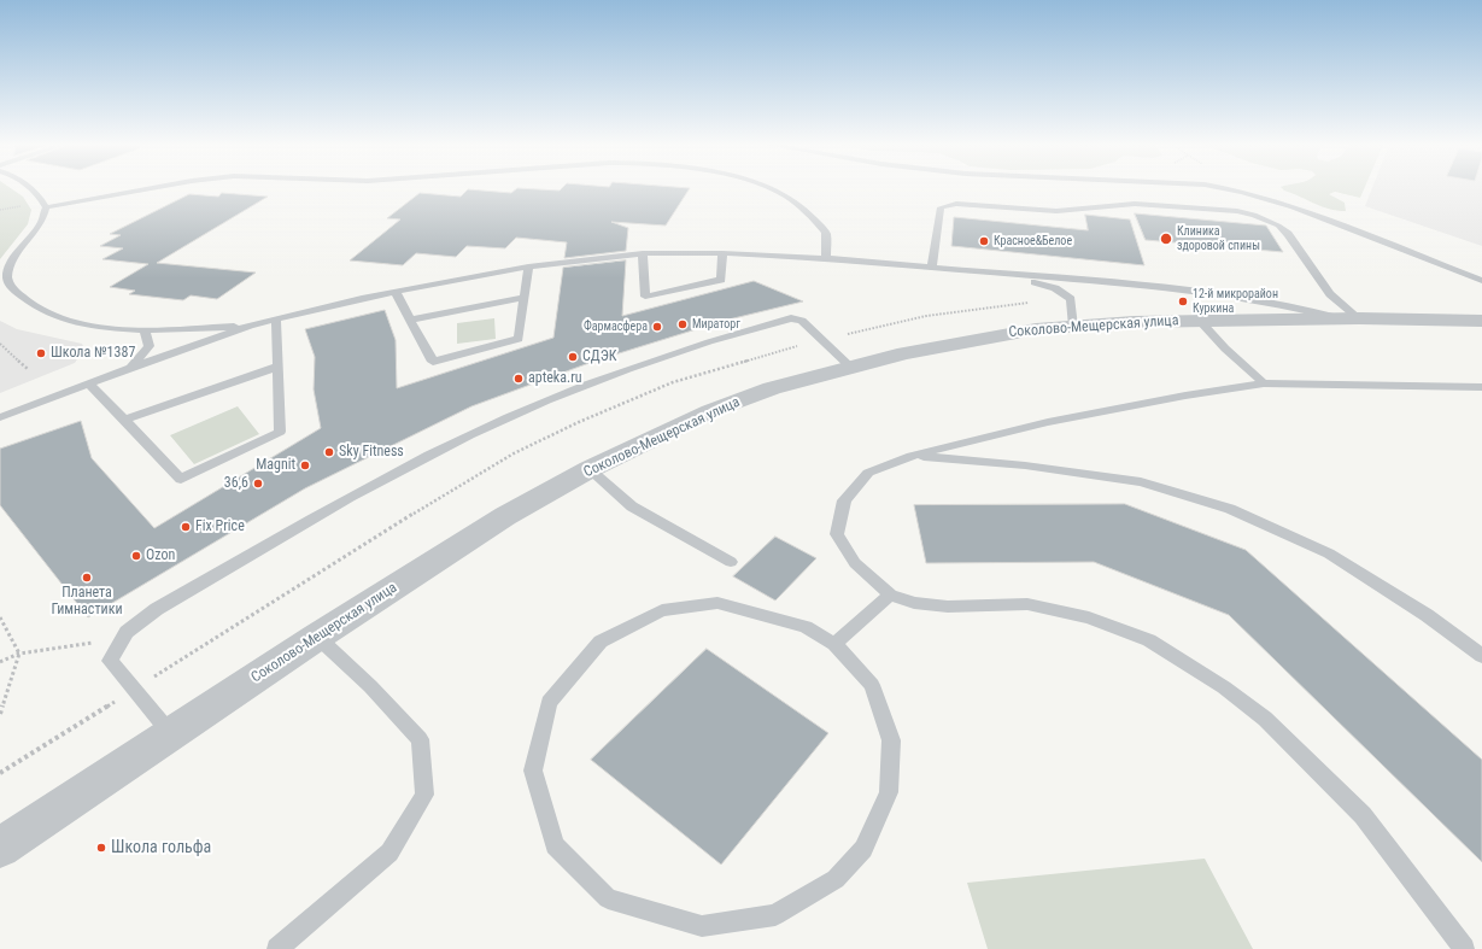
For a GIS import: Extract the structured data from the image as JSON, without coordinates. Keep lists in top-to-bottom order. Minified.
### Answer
{"streets":{"street":["Соколово-Мещерская улица"]},"places":["Клиника здоровой спины","Красное&Белое","12-й микрорайон Куркина","Мираторг","Фармасфера","Школа №1387","СДЭК","apteka.ru","Sky Fitness","Magnit","36,6","Fix Price","Ozon","Планета Гимнастики","Школа гольфа"]}
